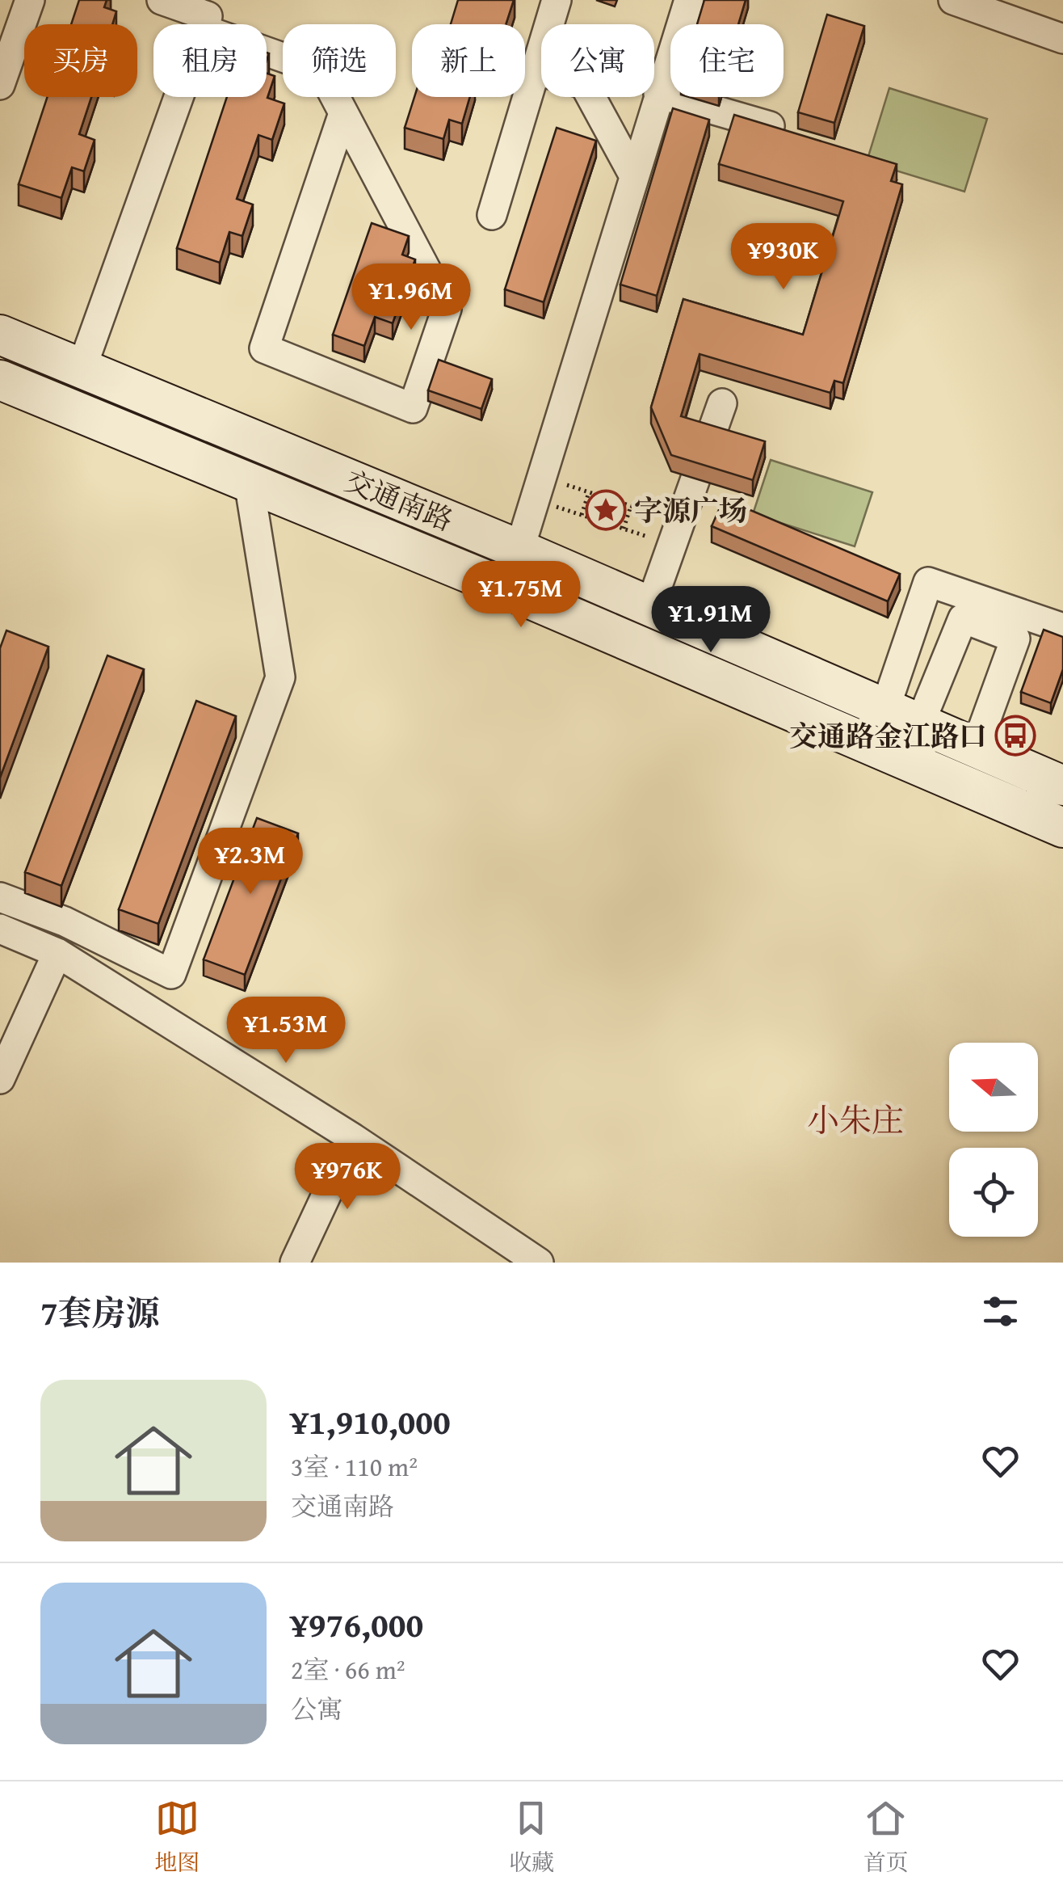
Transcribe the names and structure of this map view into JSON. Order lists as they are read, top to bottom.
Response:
{
  "streets": {
    "main road": ["交通南路"]
  },
  "districts": ["小朱庄"],
  "places": {
    "place": ["字源广场"],
    "bus stop": ["交通路金江路口"]
  },
  "north": "left",
  "page": {
    "chip": [
      "买房",
      "租房",
      "筛选",
      "新上",
      "公寓",
      "住宅"
    ],
    "price": [
      "¥930K",
      "¥1.96M",
      "¥1.75M",
      "¥1.91M",
      "¥2.3M",
      "¥1.53M",
      "¥976K"
    ],
    "heading": "7套房源",
    "list": [
      {
        "name": "¥1,910,000",
        "note": "3室 · 110 m² · 交通南路"
      },
      {
        "name": "¥976,000",
        "note": "2室 · 66 m² · 公寓"
      }
    ],
    "tabs": ["地图", "收藏", "首页"]
  }
}
